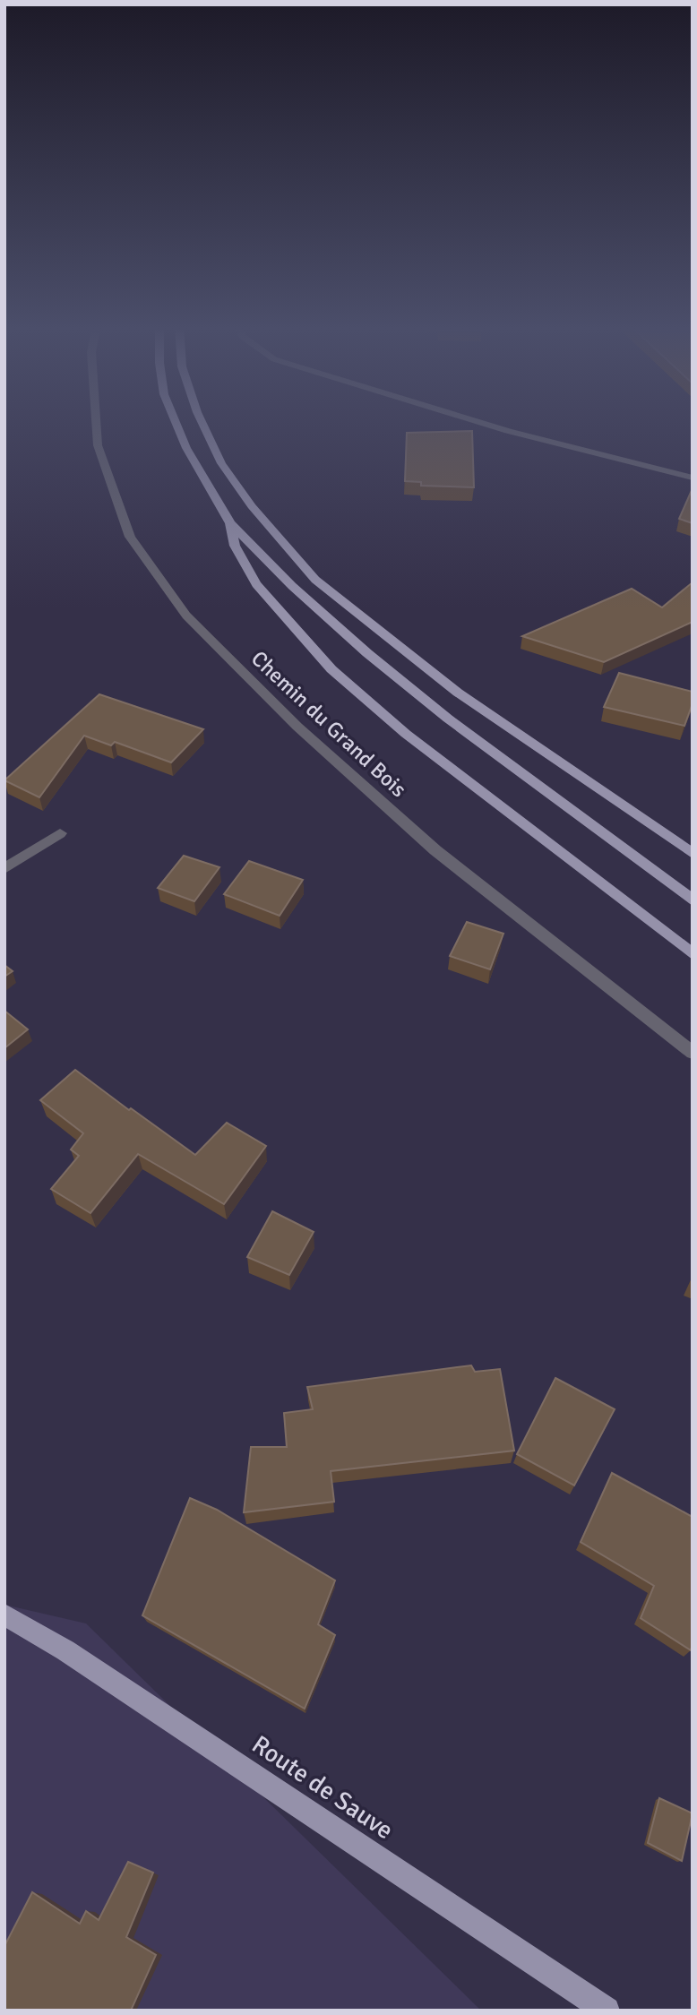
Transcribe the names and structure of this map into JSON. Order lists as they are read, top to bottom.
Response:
{
  "streets": {
    "main road": ["Route de Sauve"],
    "street": ["Chemin du Grand Bois"]
  }
}
